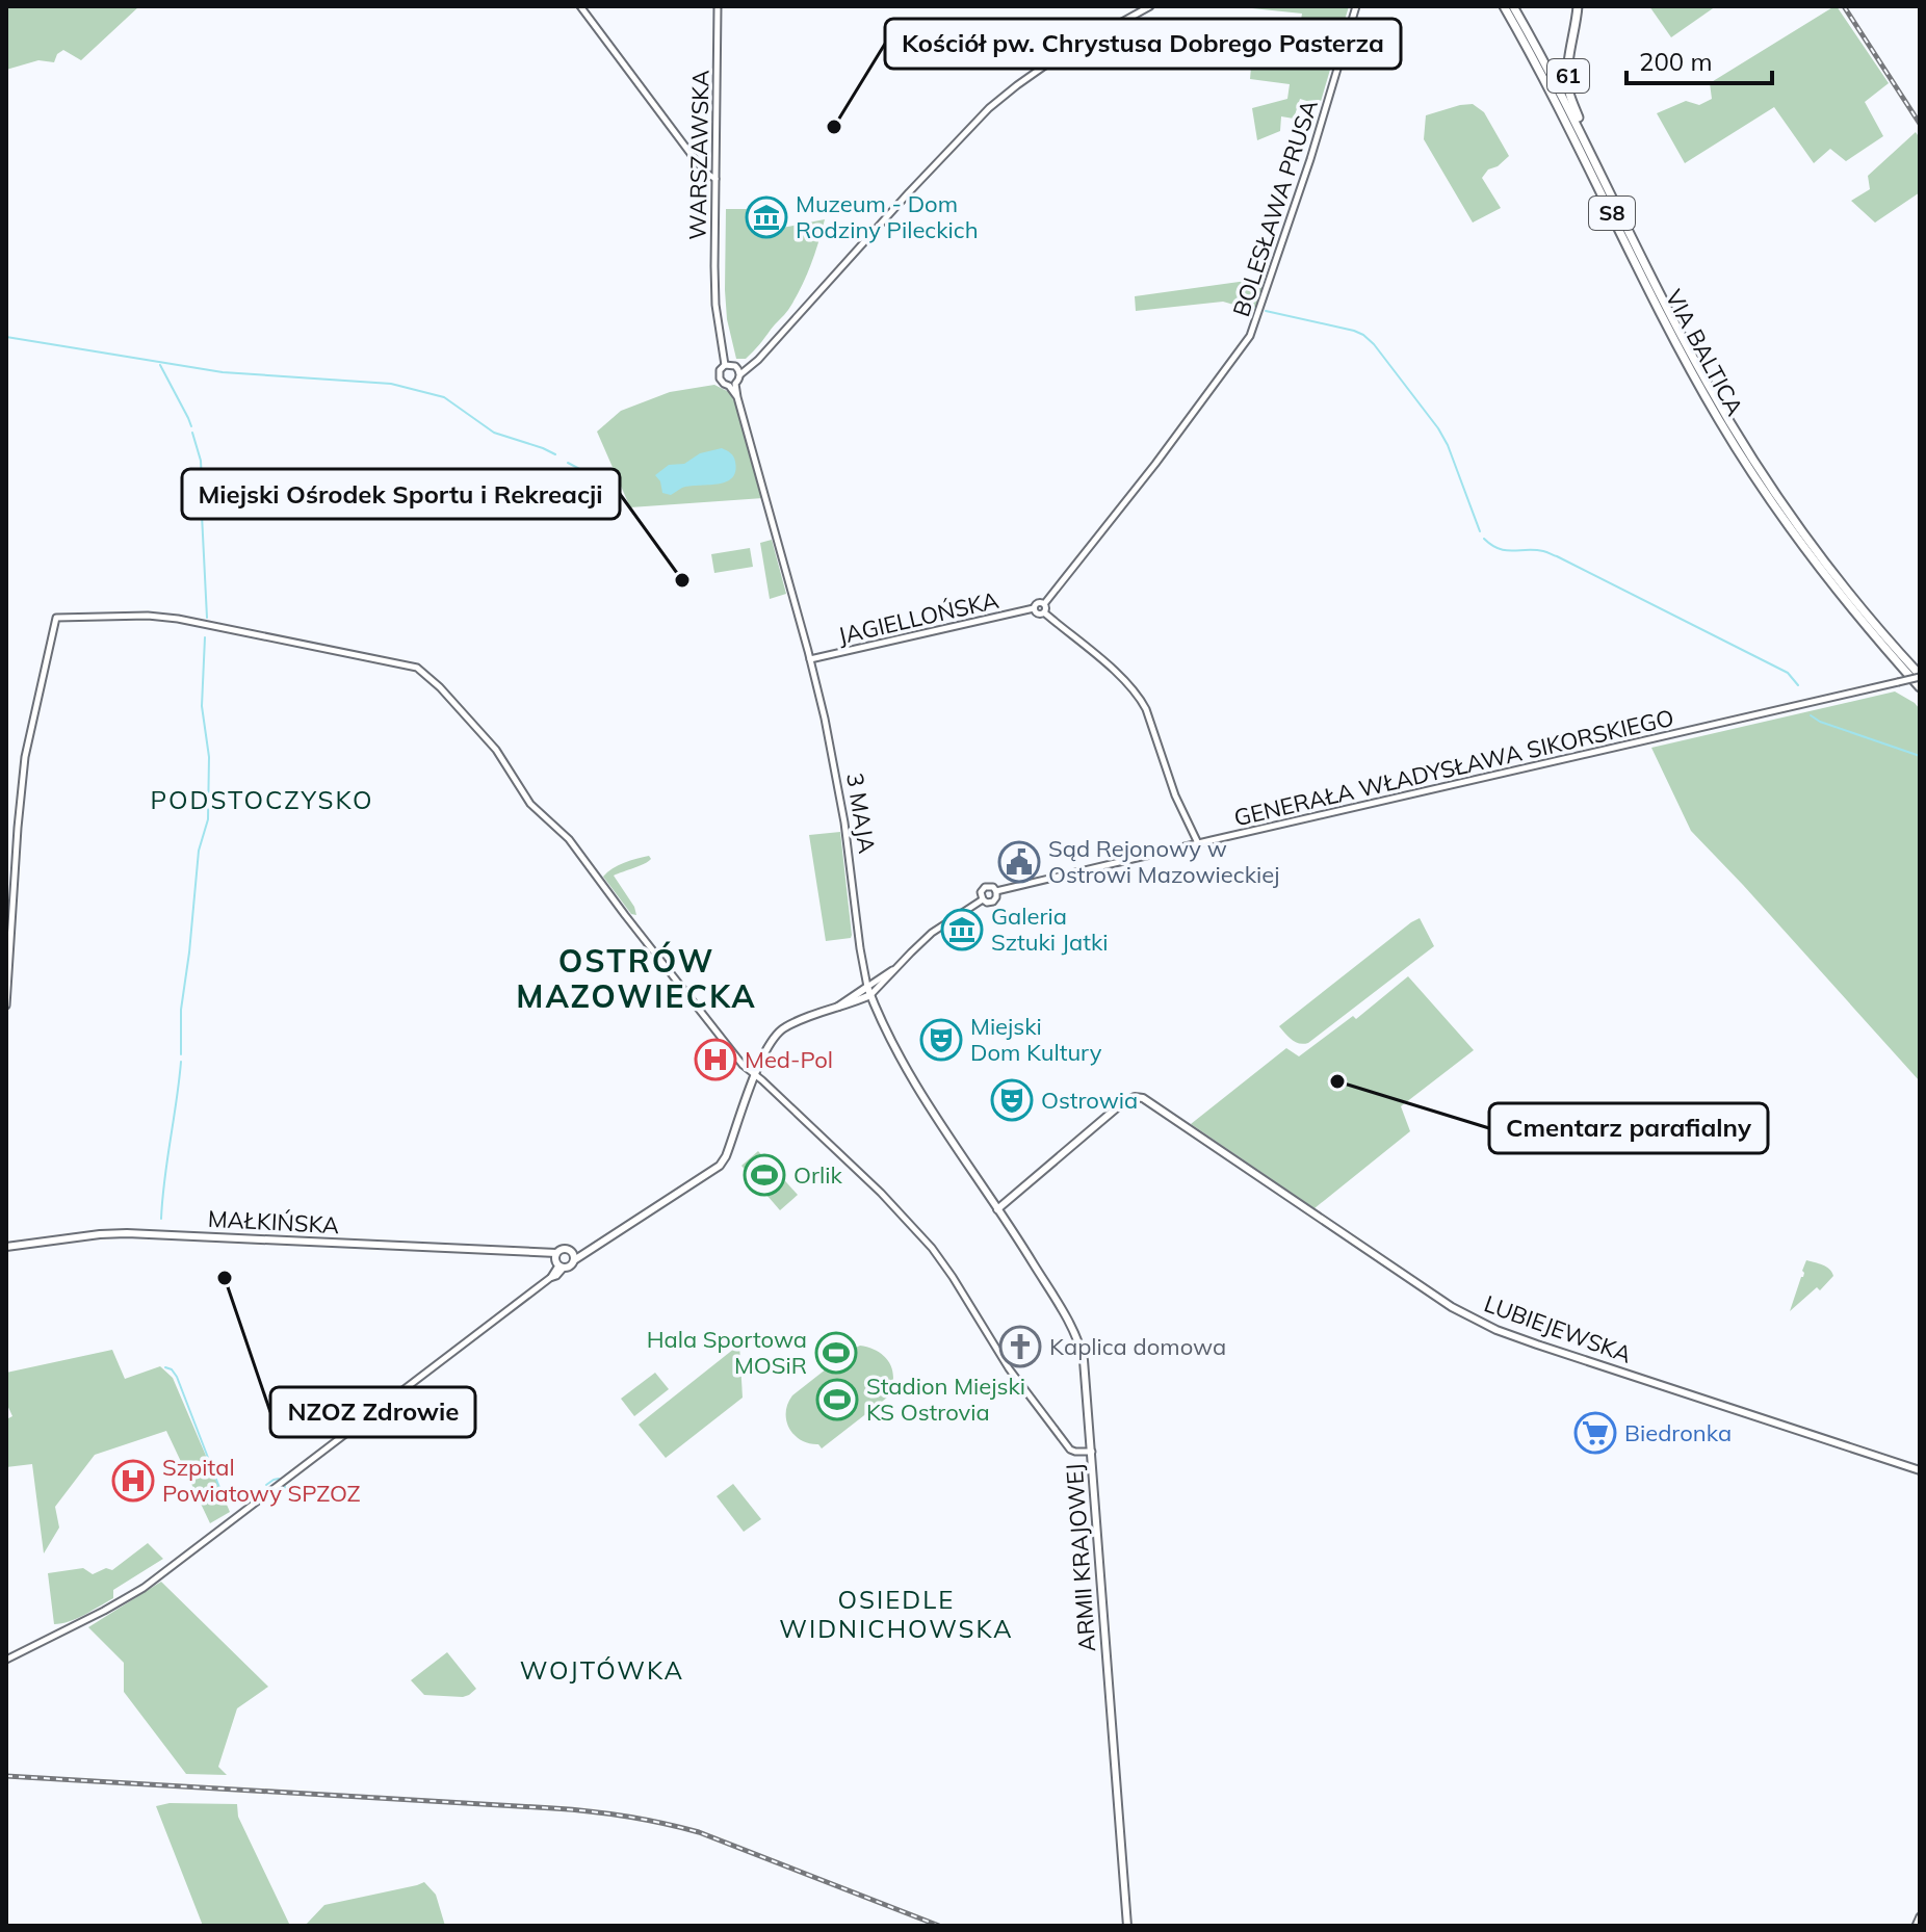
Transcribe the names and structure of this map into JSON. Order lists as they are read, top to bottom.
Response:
{
  "streets": {
    "highway": ["61", "S8", "VIA BALTICA"],
    "main road": [
      "3 MAJA",
      "MAŁKIŃSKA",
      "LUBIEJEWSKA",
      "ARMII KRAJOWEJ"
    ],
    "street": [
      "WARSZAWSKA",
      "BOLESŁAWA PRUSA",
      "JAGIELLOŃSKA",
      "GENERAŁA WŁADYSŁAWA SIKORSKIEGO"
    ]
  },
  "crossings": [
    ["61", "VIA BALTICA"],
    ["WARSZAWSKA", "3 MAJA"],
    ["BOLESŁAWA PRUSA", "JAGIELLOŃSKA"],
    ["VIA BALTICA", "GENERAŁA WŁADYSŁAWA SIKORSKIEGO"],
    ["JAGIELLOŃSKA", "3 MAJA"],
    ["3 MAJA", "LUBIEJEWSKA"],
    ["3 MAJA", "ARMII KRAJOWEJ"],
    ["LUBIEJEWSKA", "ARMII KRAJOWEJ"]
  ],
  "districts": [
    "PODSTOCZYSKO",
    "OSTRÓW MAZOWIECKA",
    "OSIEDLE WIDNICHOWSKA",
    "WOJTÓWKA"
  ],
  "places": {
    "other": [
      "Kościół pw. Chrystusa Dobrego Pasterza",
      "Miejski Ośrodek Sportu i Rekreacji",
      "Cmentarz parafialny",
      "NZOZ Zdrowie"
    ],
    "museum": ["Muzeum - Dom Rodziny Pileckich", "Galeria Sztuki Jatki"],
    "public building": ["Sąd Rejonowy w Ostrowi Mazowieckiej"],
    "theatre": ["Miejski Dom Kultury", "Ostrowia"],
    "hospital": ["Med-Pol", "Szpital Powiatowy SPZOZ"],
    "sports": ["Orlik", "Hala Sportowa MOSiR", "Stadion Miejski KS Ostrovia"],
    "church": ["Kaplica domowa"],
    "supermarket": ["Biedronka"]
  },
  "scale_bar": "200 m"
}
